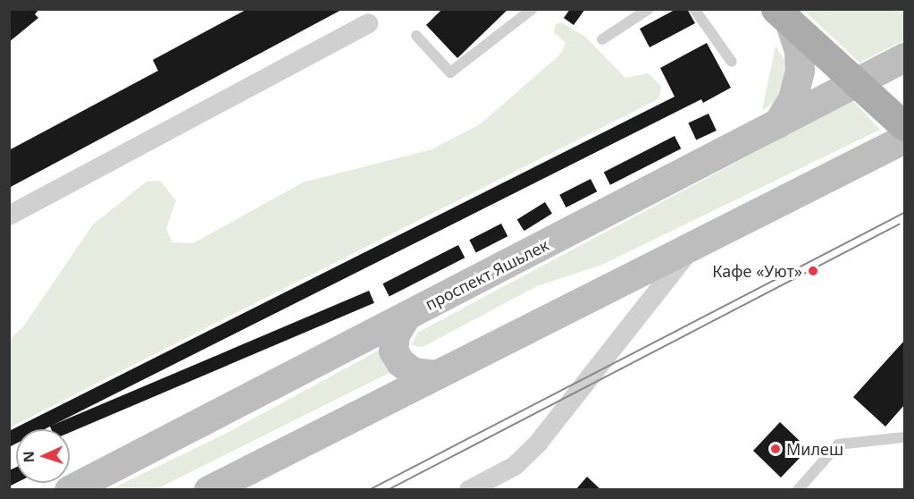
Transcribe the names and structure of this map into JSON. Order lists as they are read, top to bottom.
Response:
{
  "streets": {
    "main road": ["проспект Яшьлек"]
  },
  "places": ["Кафе «Уют»", "Милеш"],
  "north": "left"
}
